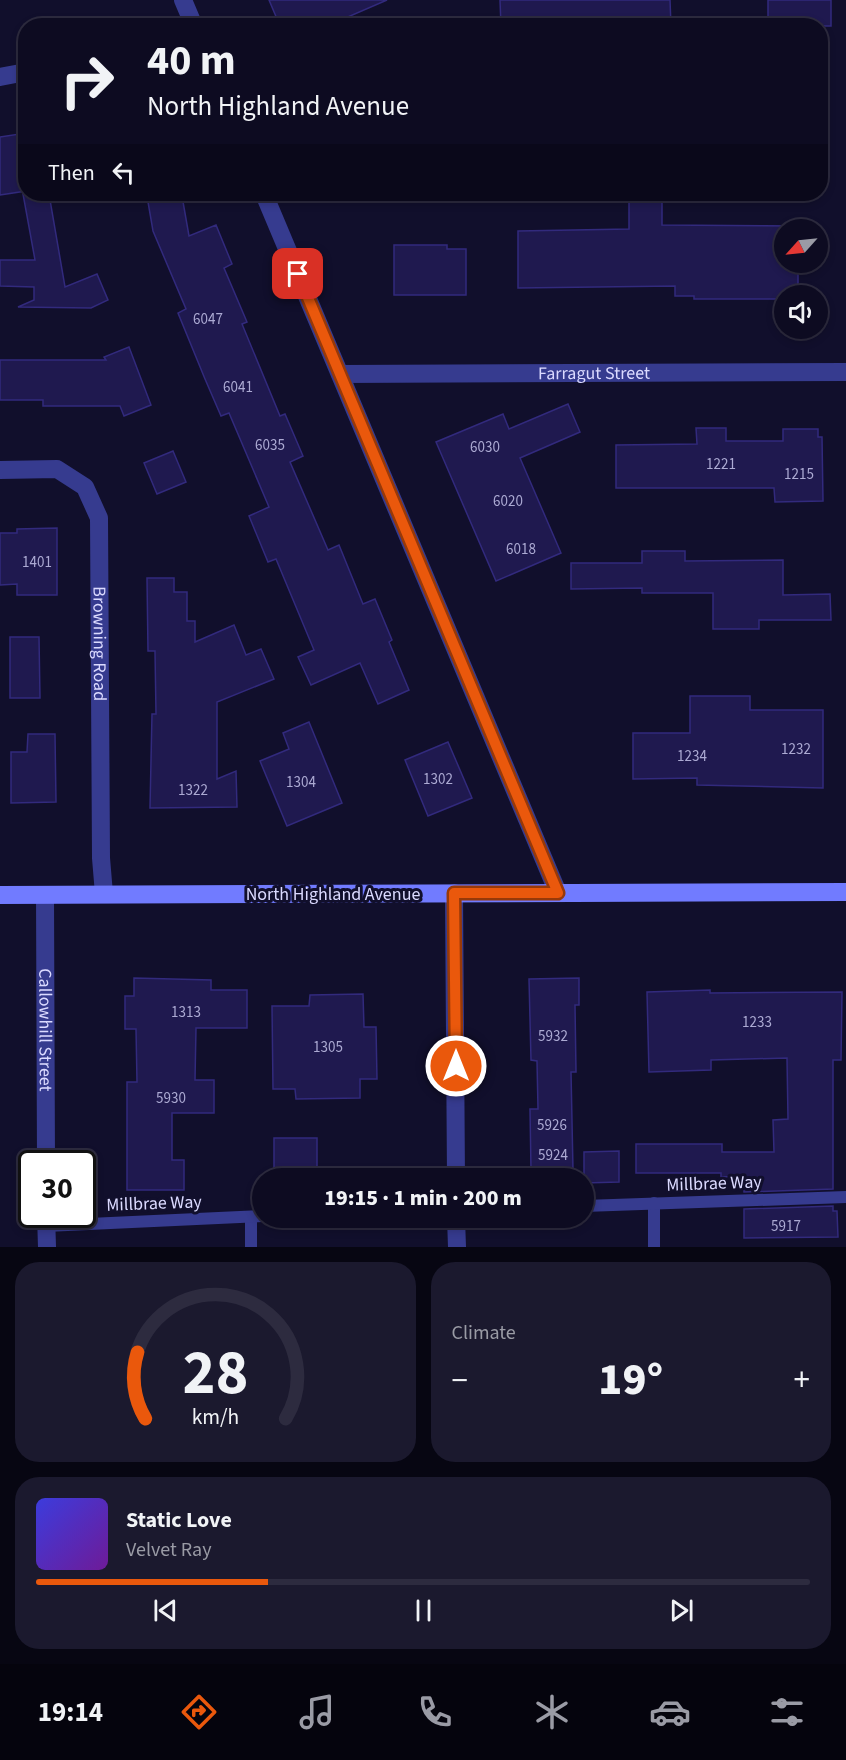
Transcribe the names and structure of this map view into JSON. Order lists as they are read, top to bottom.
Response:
{
  "streets": {
    "main road": ["North Highland Avenue"],
    "street": ["Farragut Street", "Browning Road", "Callowhill Street"],
    "lane": ["Millbrae Way"]
  },
  "crossings": [
    ["Browning Road", "North Highland Avenue"],
    ["North Highland Avenue", "Callowhill Street"]
  ],
  "house_numbers": [
    "6047",
    "6041",
    "6035",
    "6030",
    "1221",
    "1215",
    "6020",
    "6018",
    "1401",
    "1232",
    "1234",
    "1302",
    "1304",
    "1322",
    "1313",
    "1233",
    "5932",
    "1305",
    "5930",
    "5926",
    "5924",
    "5917"
  ],
  "north": "bottom left",
  "page": {
    "turn": ["40 m", "North Highland Avenue"],
    "then": "Then",
    "limit": "30",
    "trip": "19:15 · 1 min · 200 m",
    "tile": "Climate",
    "heat": ["−", "19°", "+"],
    "song": ["Static Love", "Velvet Ray"],
    "tabs": "19:14",
    "gauge": ["28", "km/h"]
  }
}
